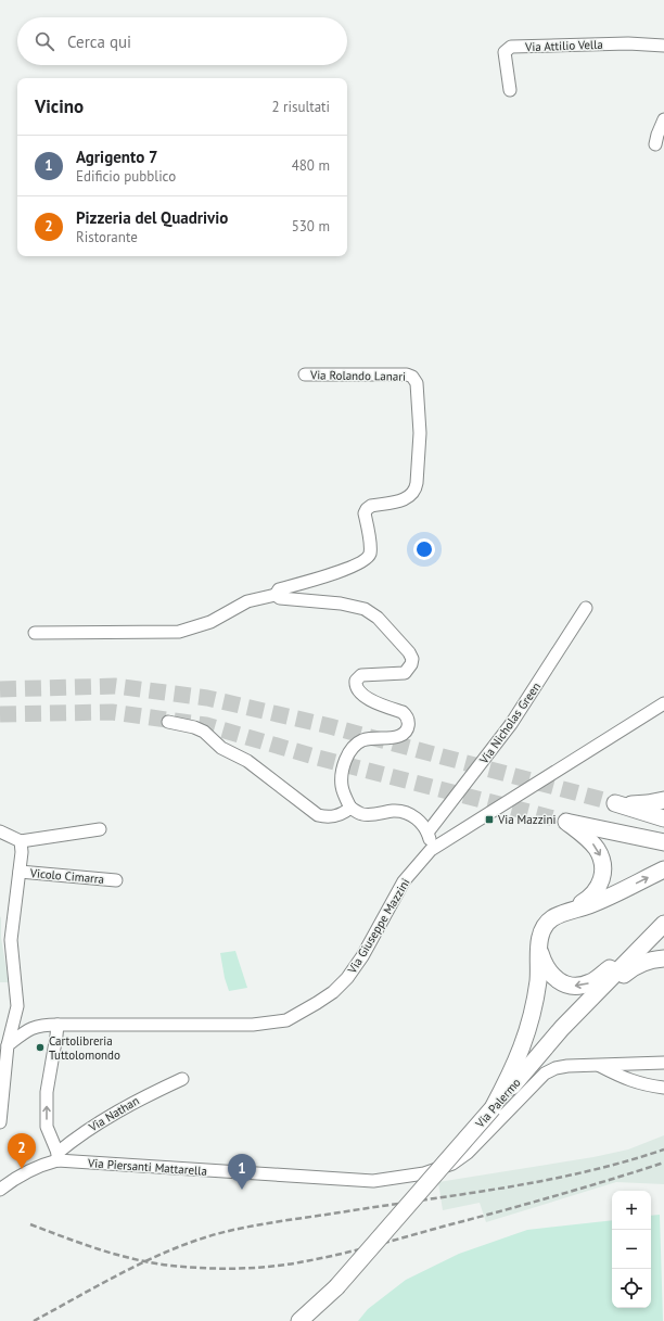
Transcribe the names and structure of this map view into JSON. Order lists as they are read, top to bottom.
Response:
{
  "streets": {
    "main road": ["Via Palermo"],
    "street": [
      "Via Attilio Vella",
      "Via Rolando Lanari",
      "Via Nicholas Green",
      "Vicolo Cimarra",
      "Via Giuseppe Mazzini",
      "Via Nathan",
      "Via Piersanti Mattarella"
    ]
  },
  "crossings": [
    ["Via Nathan", "Via Piersanti Mattarella"]
  ],
  "places": {
    "transit": ["Via Mazzini"],
    "other": ["Cartolibreria Tuttolomondo"]
  },
  "page": {
    "search": "Cerca qui",
    "heading": ["Vicino", "2 risultati"],
    "list": [
      {
        "mark": "1",
        "name": "Agrigento 7",
        "note": "Edificio pubblico",
        "value": "480 m"
      },
      {
        "mark": "2",
        "name": "Pizzeria del Quadrivio",
        "note": "Ristorante",
        "value": "530 m"
      }
    ],
    "pins": ["2", "1"],
    "map_buttons": ["+", "−"]
  }
}
